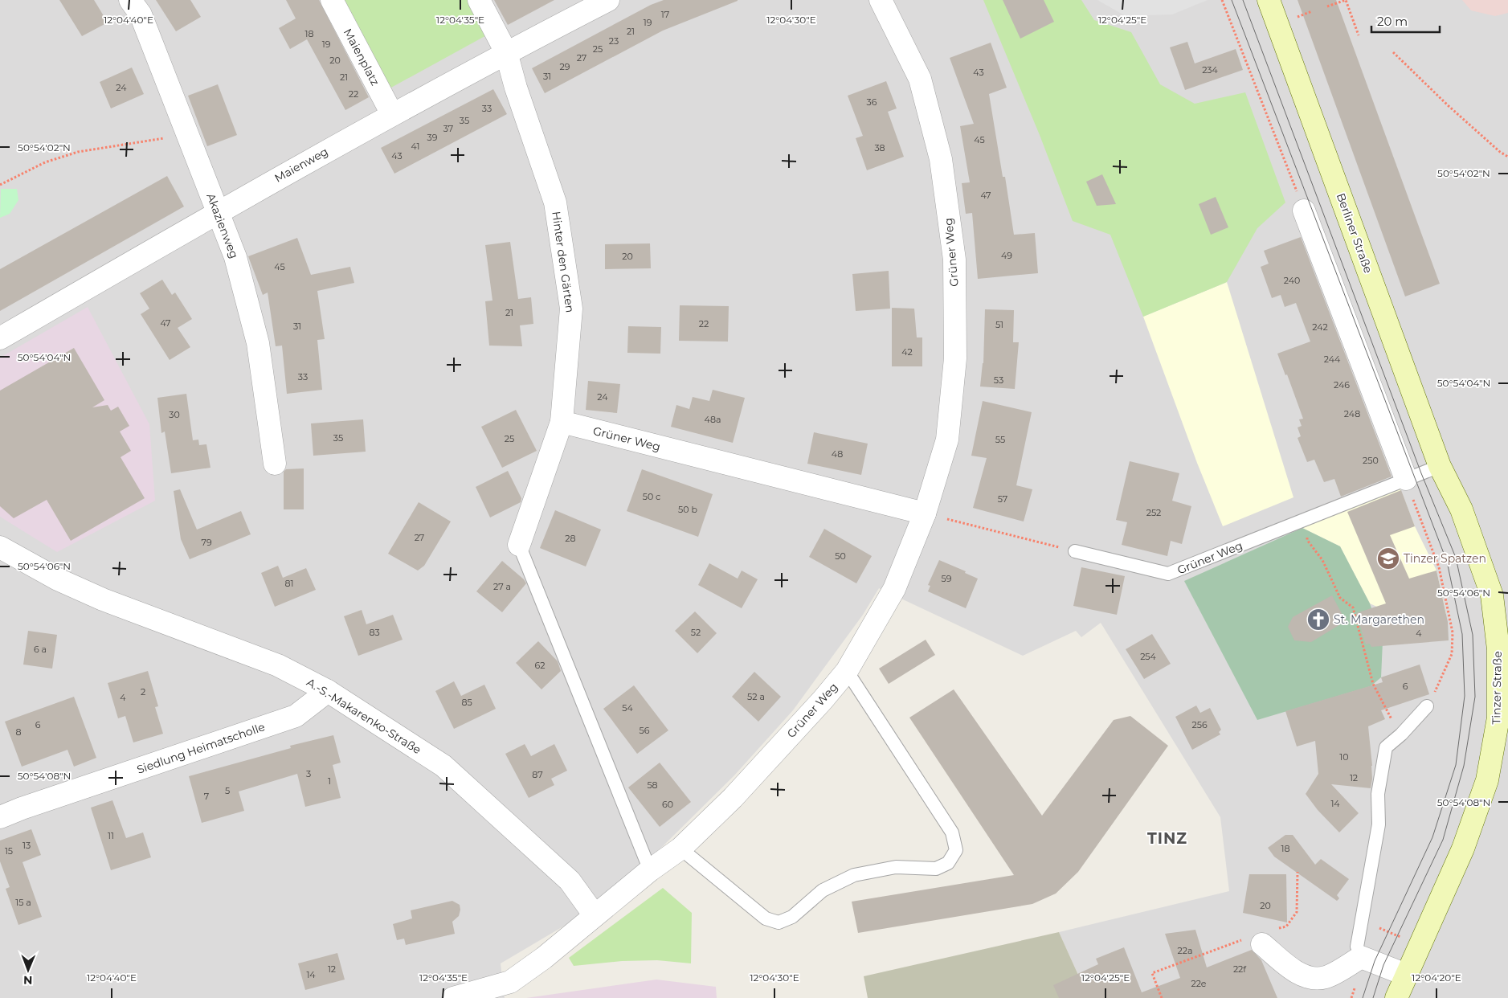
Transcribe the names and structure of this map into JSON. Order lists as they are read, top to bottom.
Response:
{
  "streets": {
    "street": [
      "Maienplatz",
      "Maienweg",
      "Akazienweg",
      "Berliner Straße",
      "Grüner Weg",
      "Hinter den Gärten",
      "Tinzer Straße",
      "A.-S.-Makarenko-Straße",
      "Siedlung Heimatscholle"
    ]
  },
  "crossings": [
    ["Maienplatz", "Maienweg"],
    ["Maienweg", "Akazienweg"],
    ["Maienweg", "Hinter den Gärten"],
    ["Berliner Straße", "Grüner Weg"],
    ["Berliner Straße", "Tinzer Straße"],
    ["Grüner Weg", "Hinter den Gärten"],
    ["Grüner Weg", "Tinzer Straße"],
    ["Grüner Weg", "A.-S.-Makarenko-Straße"],
    ["A.-S.-Makarenko-Straße", "Siedlung Heimatscholle"]
  ],
  "districts": ["TINZ"],
  "places": {
    "school or university": ["Tinzer Spatzen"],
    "church": ["St. Margarethen"]
  },
  "house_numbers": [
    "17",
    "19",
    "21",
    "18",
    "23",
    "19",
    "25",
    "27",
    "20",
    "29",
    "234",
    "43",
    "31",
    "21",
    "24",
    "22",
    "36",
    "33",
    "35",
    "37",
    "39",
    "45",
    "41",
    "38",
    "43",
    "47",
    "49",
    "20",
    "45",
    "240",
    "21",
    "47",
    "22",
    "51",
    "31",
    "242",
    "42",
    "244",
    "33",
    "53",
    "246",
    "24",
    "248",
    "30",
    "48a",
    "35",
    "25",
    "55",
    "48",
    "250",
    "50 c",
    "57",
    "50 b",
    "252",
    "27",
    "28",
    "79",
    "50",
    "59",
    "81",
    "27 a",
    "83",
    "52",
    "4",
    "6 a",
    "254",
    "62",
    "6",
    "2",
    "52 a",
    "4",
    "85",
    "54",
    "6",
    "256",
    "56",
    "8",
    "10",
    "3",
    "87",
    "12",
    "1",
    "58",
    "5",
    "7",
    "14",
    "60",
    "11",
    "13",
    "18",
    "15",
    "15 a",
    "20",
    "22a",
    "12",
    "22f",
    "14",
    "22e"
  ],
  "scale_bar": "20 m",
  "north": "bottom",
  "coordinates": [
    "12°04'40\"E",
    "12°04'35\"E",
    "12°04'30\"E",
    "12°04'25\"E",
    "50°54'02\"N",
    "50°54'04\"N",
    "50°54'06\"N",
    "50°54'08\"N",
    "12°04'20\"E"
  ]
}
